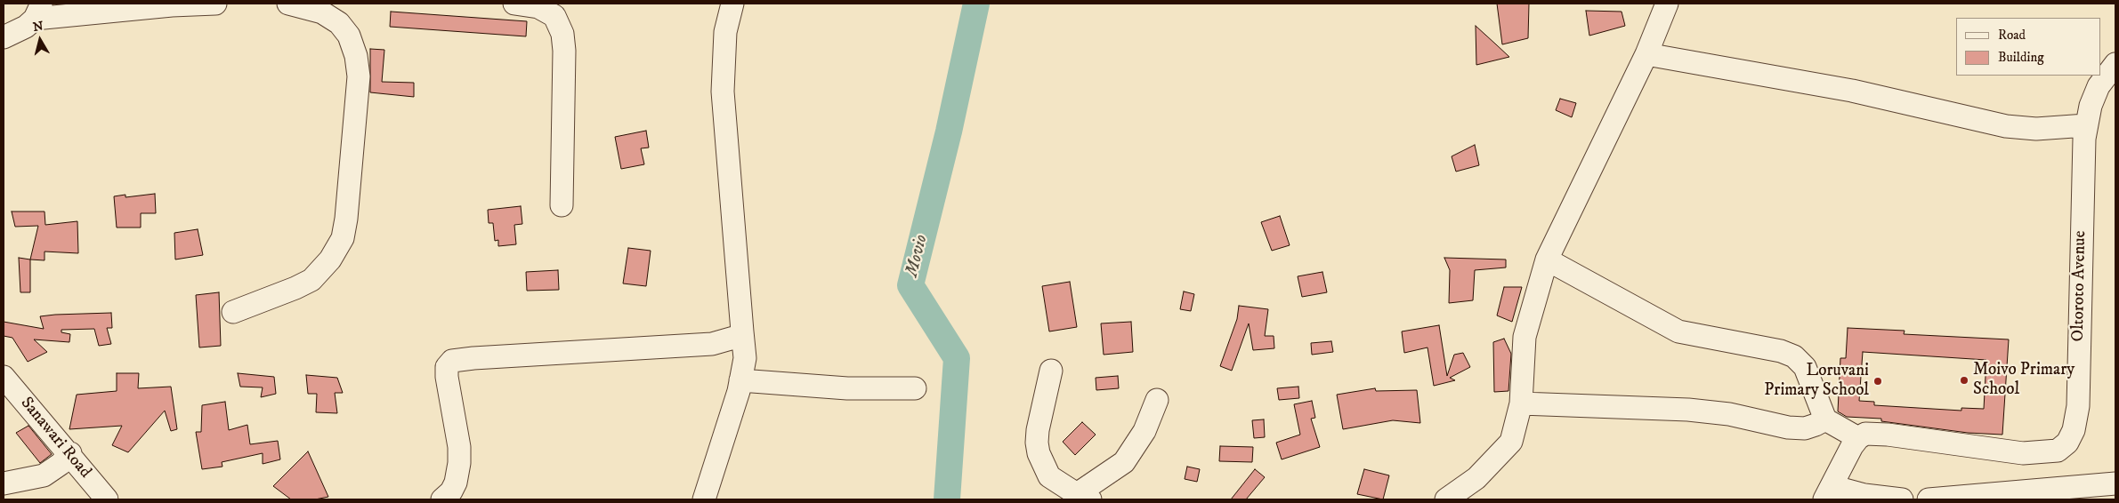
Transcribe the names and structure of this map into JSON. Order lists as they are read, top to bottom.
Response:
{
  "streets": {
    "street": ["Oltoroto Avenue", "Sanawari Road"]
  },
  "water": ["Movio"],
  "places": ["Moivo Primary School", "Loruvani Primary School"],
  "legend": ["Road", "Building"],
  "north": "top"
}
